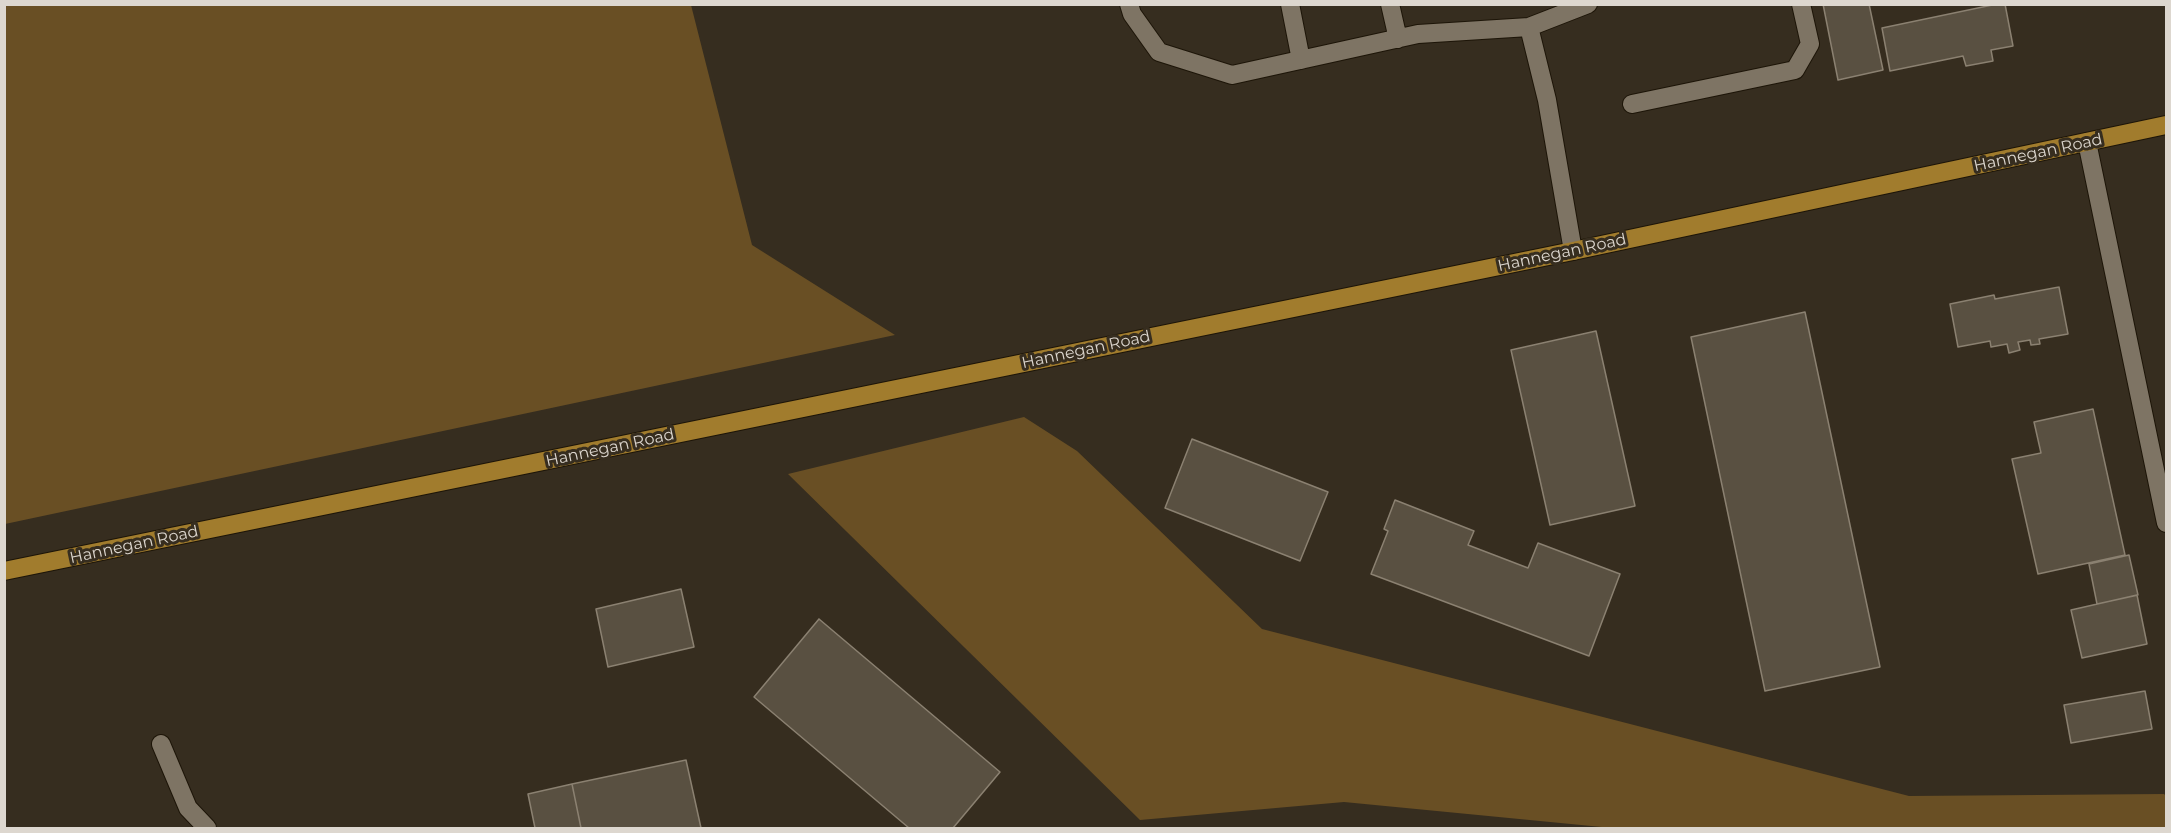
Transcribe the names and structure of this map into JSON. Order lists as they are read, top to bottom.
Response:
{
  "streets": {
    "main road": ["Hannegan Road"]
  }
}
